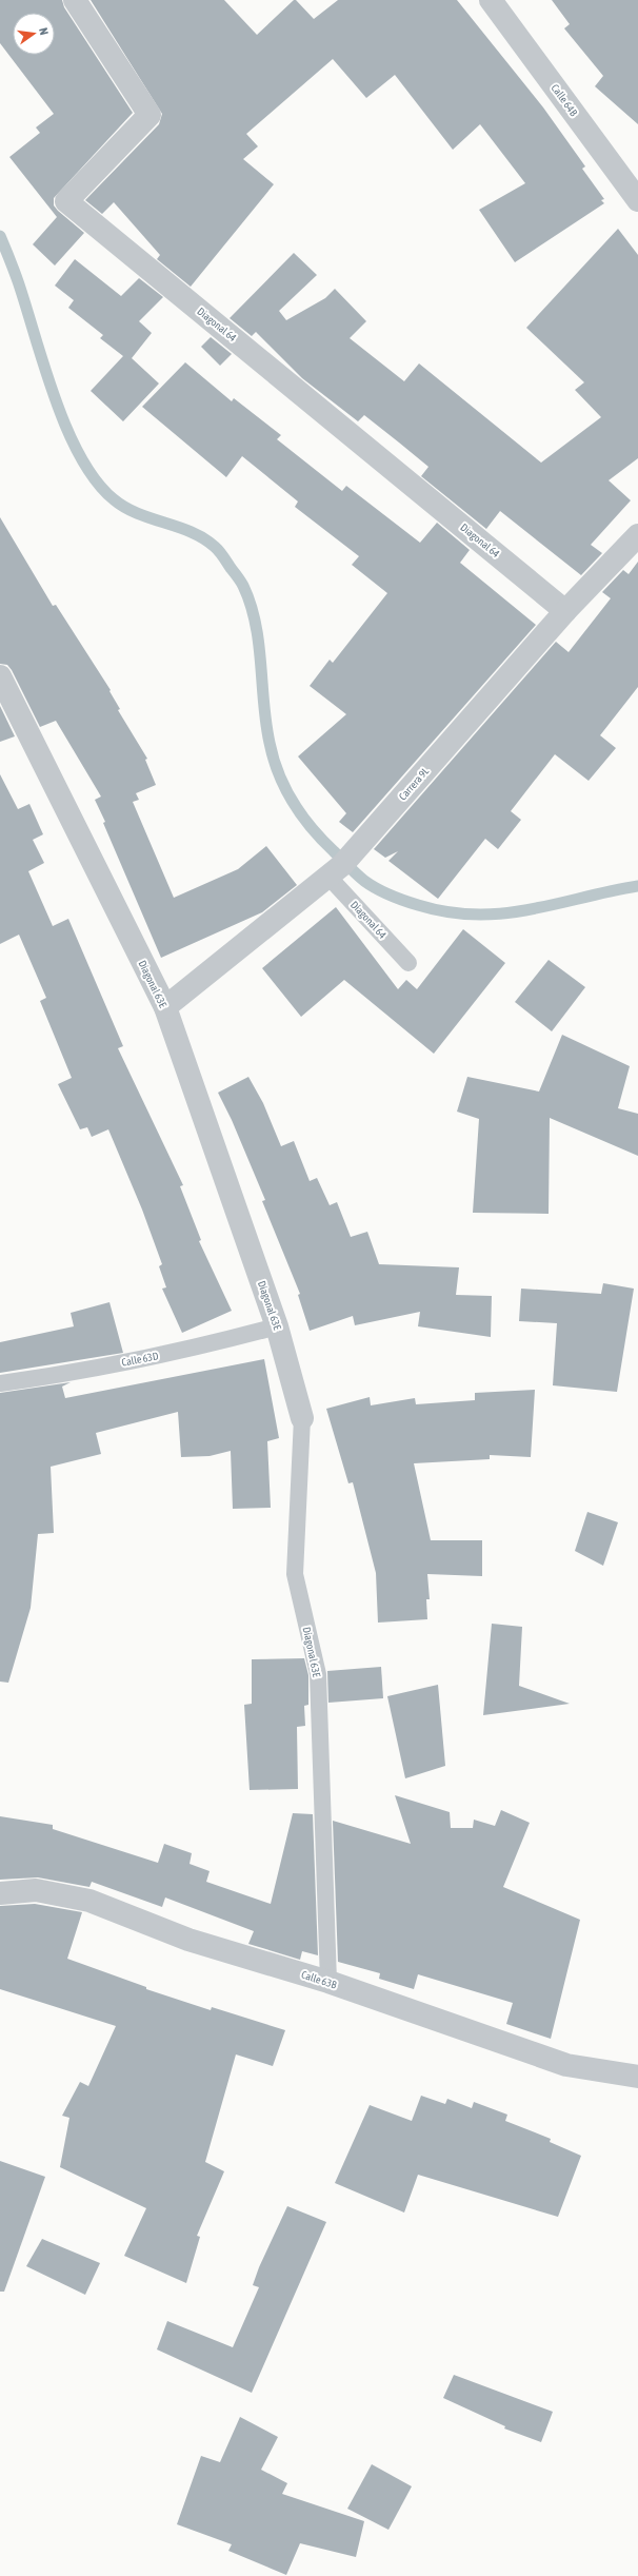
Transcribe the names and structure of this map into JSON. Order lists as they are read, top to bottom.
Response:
{
  "streets": {
    "street": [
      "Calle 64B",
      "Diagonal 64",
      "Carrera 9L",
      "Diagonal 63E",
      "Calle 63B"
    ],
    "lane": ["Calle 63D"]
  },
  "crossings": [
    ["Diagonal 64", "Carrera 9L"],
    ["Carrera 9L", "Diagonal 63E"],
    ["Diagonal 63E", "Calle 63D"],
    ["Diagonal 63E", "Calle 63B"]
  ],
  "north": "right"
}
